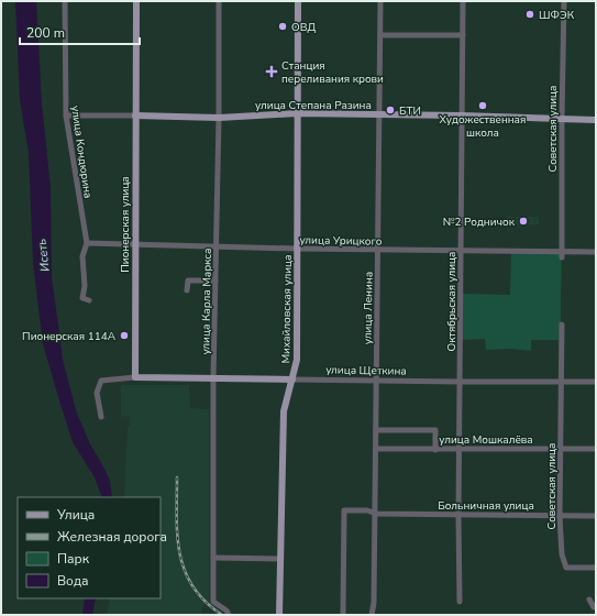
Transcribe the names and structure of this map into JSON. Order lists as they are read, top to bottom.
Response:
{
  "streets": {
    "main road": [
      "улица Степана Разина",
      "Пионерская улица",
      "Михайловская улица",
      "улица Щеткина"
    ],
    "street": [
      "Советская улица",
      "улица Кондюрина",
      "улица Урицкого",
      "улица Карла Маркса",
      "Октябрьская улица",
      "улица Ленина",
      "улица Мошкалёва",
      "Больничная улица"
    ]
  },
  "crossings": [
    ["улица Степана Разина", "Советская улица"],
    ["улица Степана Разина", "Пионерская улица"],
    ["улица Степана Разина", "улица Карла Маркса"],
    ["улица Степана Разина", "Октябрьская улица"],
    ["улица Степана Разина", "улица Ленина"],
    ["улица Степана Разина", "Михайловская улица"],
    ["Советская улица", "улица Урицкого"],
    ["Советская улица", "улица Щеткина"],
    ["Советская улица", "улица Мошкалёва"],
    ["Советская улица", "Больничная улица"],
    ["улица Кондюрина", "улица Урицкого"],
    ["Пионерская улица", "улица Урицкого"],
    ["Пионерская улица", "улица Щеткина"],
    ["улица Урицкого", "улица Карла Маркса"],
    ["улица Урицкого", "Октябрьская улица"],
    ["улица Урицкого", "улица Ленина"],
    ["улица Урицкого", "Михайловская улица"],
    ["улица Карла Маркса", "улица Щеткина"],
    ["Октябрьская улица", "улица Щеткина"],
    ["Октябрьская улица", "улица Мошкалёва"],
    ["Октябрьская улица", "Больничная улица"],
    ["улица Ленина", "улица Щеткина"],
    ["улица Ленина", "улица Мошкалёва"],
    ["улица Ленина", "Больничная улица"],
    ["Михайловская улица", "улица Щеткина"]
  ],
  "water": ["Исеть"],
  "places": {
    "other": [
      "ШФЭК",
      "ОВД",
      "Художественная школа",
      "БТИ",
      "№2 Родничок",
      "Пионерская 114А"
    ],
    "health": ["Станция переливания крови"]
  },
  "legend": [
    "Улица",
    "Железная дорога",
    "Парк",
    "Вода"
  ],
  "scale_bar": "200 m"
}
